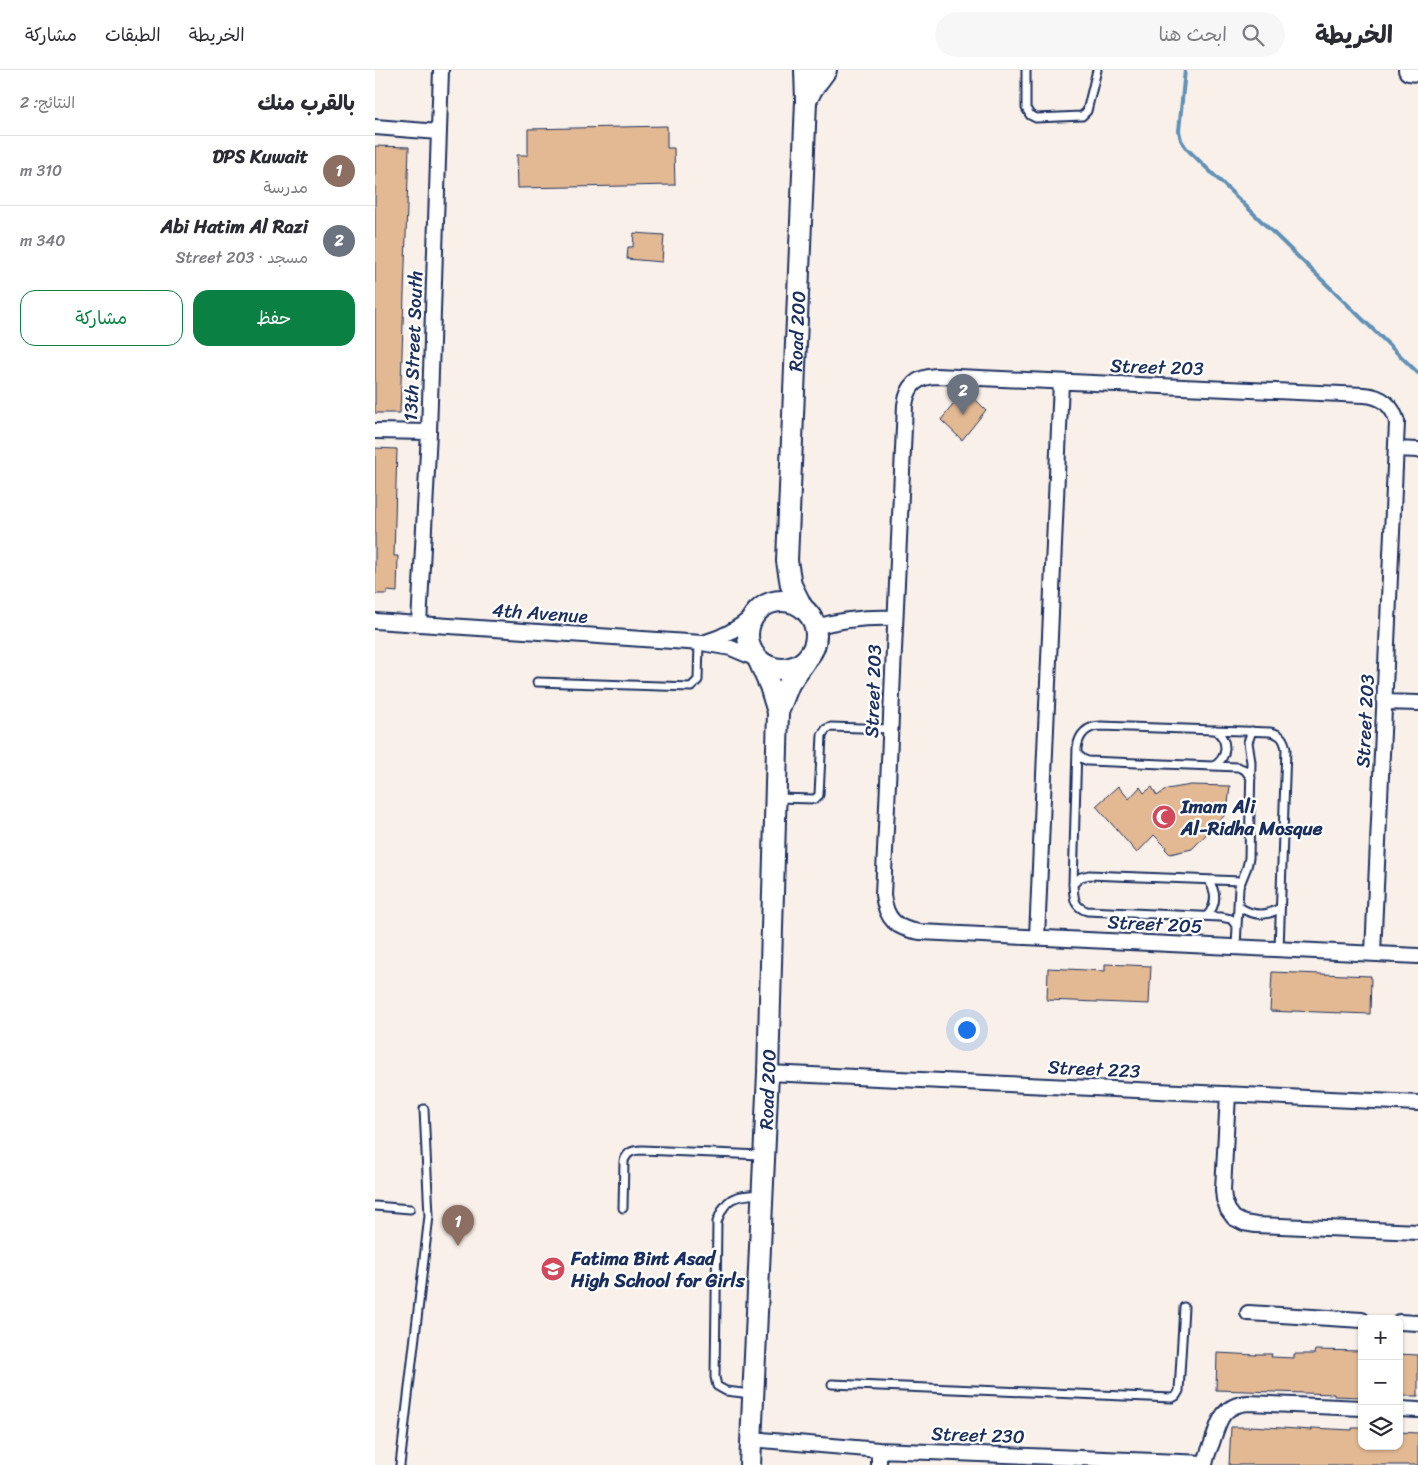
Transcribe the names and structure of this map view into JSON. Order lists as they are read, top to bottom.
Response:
{
  "streets": {
    "main road": ["Road 200"],
    "street": [
      "13th Street South",
      "Street 203",
      "4th Avenue",
      "Street 205",
      "Street 223",
      "Street 230"
    ]
  },
  "crossings": [
    ["Road 200", "4th Avenue"],
    ["Road 200", "Street 223"],
    ["Road 200", "Street 230"],
    ["13th Street South", "4th Avenue"],
    ["Street 203", "Street 205"]
  ],
  "places": {
    "mosque": ["Imam Ali Al-Ridha Mosque"],
    "school or university": ["Fatima Bint Asad High School for Girls"]
  },
  "page": {
    "header": "الخريطة",
    "search": "ابحث هنا",
    "nav": ["الخريطة", "الطبقات", "مشاركة"],
    "heading": ["بالقرب منك", "النتائج: 2"],
    "list": [
      {
        "mark": "1",
        "name": "DPS Kuwait",
        "note": "مدرسة",
        "value": "310 m"
      },
      {
        "mark": "2",
        "name": "Abi Hatim Al Razi",
        "note": "مسجد · Street 203",
        "value": "340 m"
      }
    ],
    "buttons": ["حفظ", "مشاركة"],
    "pins": ["2", "1"],
    "map_buttons": ["+", "−"]
  }
}
